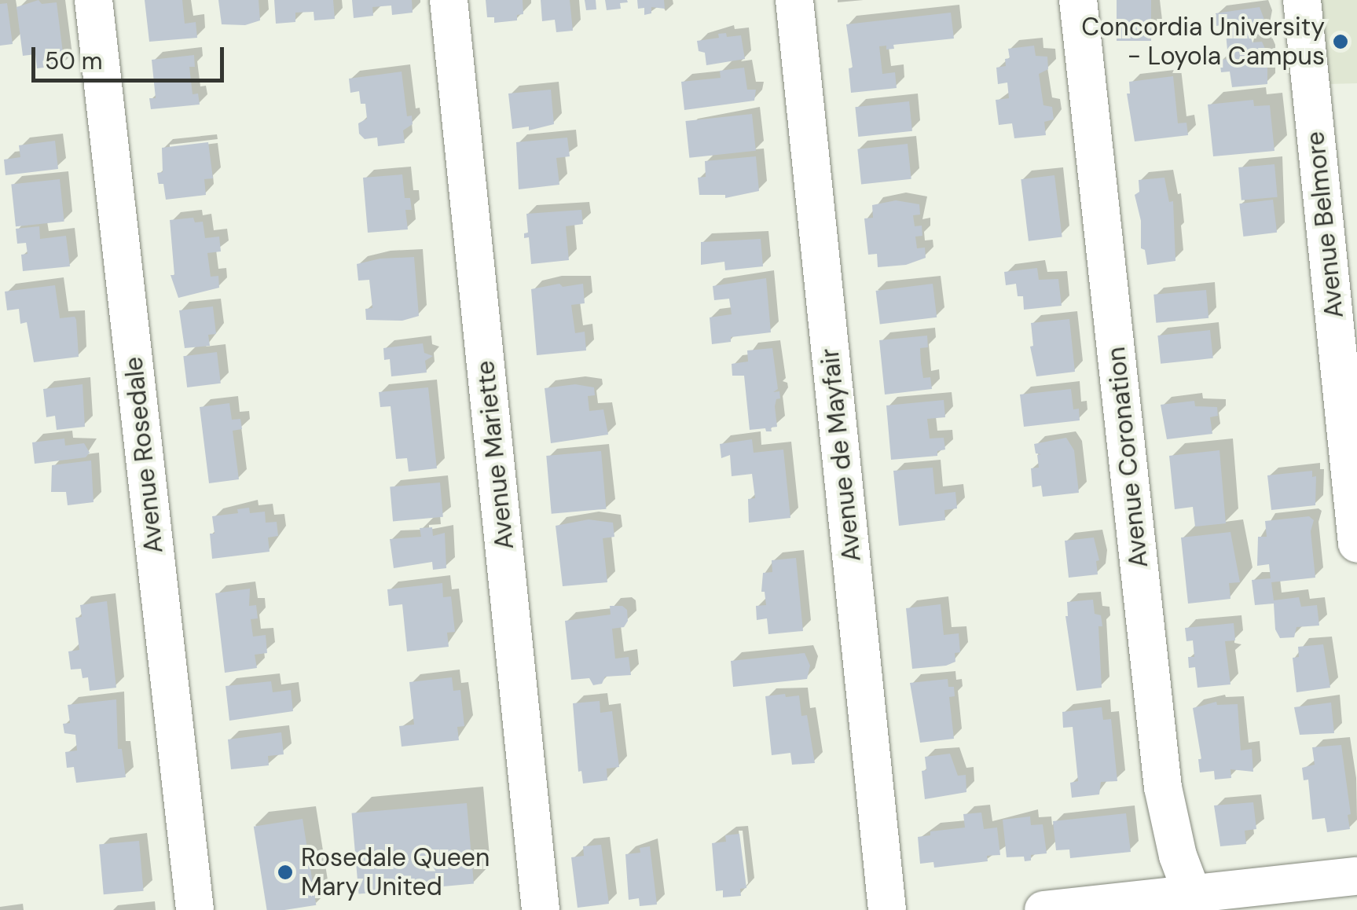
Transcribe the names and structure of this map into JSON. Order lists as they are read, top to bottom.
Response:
{
  "streets": {
    "street": [
      "Avenue Belmore",
      "Avenue Rosedale",
      "Avenue Mariette",
      "Avenue de Mayfair",
      "Avenue Coronation"
    ]
  },
  "places": ["Concordia University - Loyola Campus", "Rosedale Queen Mary United"],
  "scale_bar": "50 m"
}
